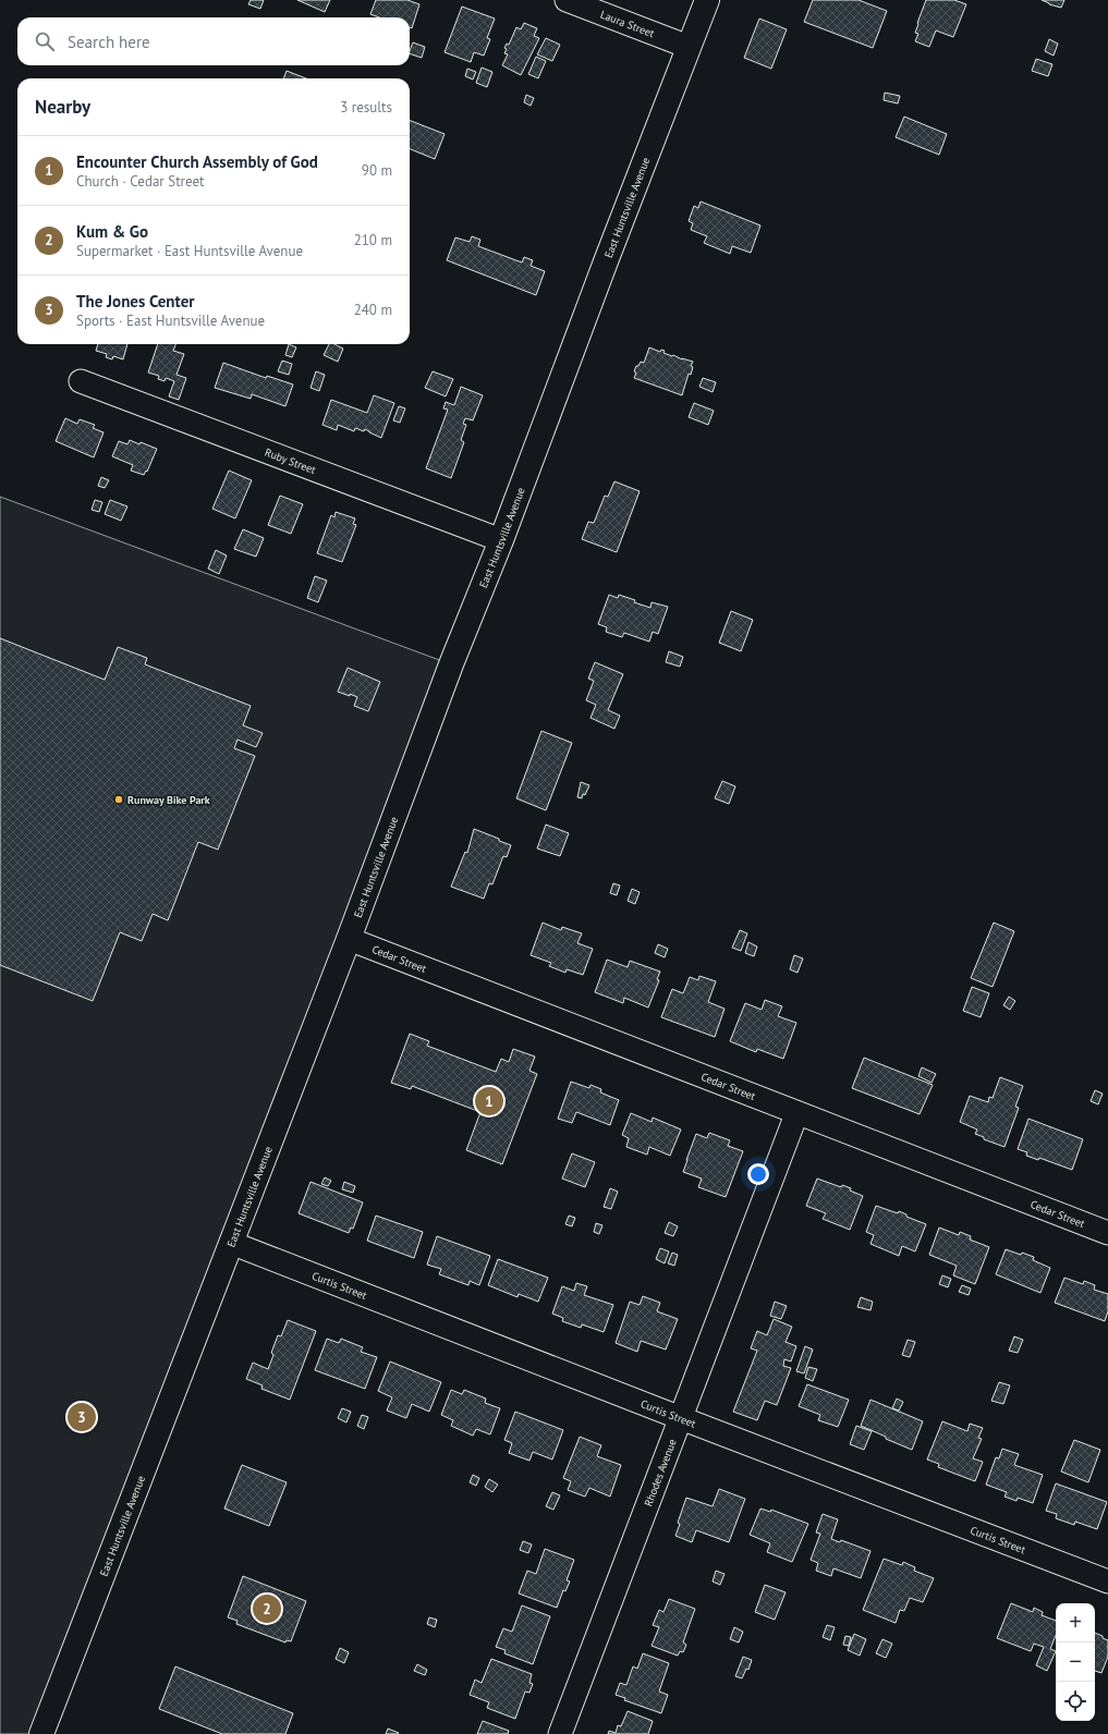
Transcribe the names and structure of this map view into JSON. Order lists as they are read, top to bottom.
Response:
{
  "streets": {
    "main road": ["East Huntsville Avenue"],
    "street": [
      "Laura Street",
      "Ruby Street",
      "Cedar Street",
      "Curtis Street",
      "Rhodes Avenue"
    ]
  },
  "crossings": [
    ["Laura Street", "East Huntsville Avenue"],
    ["East Huntsville Avenue", "Ruby Street"],
    ["East Huntsville Avenue", "Cedar Street"],
    ["East Huntsville Avenue", "Curtis Street"],
    ["Cedar Street", "Rhodes Avenue"],
    ["Curtis Street", "Rhodes Avenue"]
  ],
  "places": ["Runway Bike Park"],
  "page": {
    "search": "Search here",
    "heading": ["Nearby", "3 results"],
    "list": [
      {
        "mark": "1",
        "name": "Encounter Church Assembly of God",
        "note": "Church · Cedar Street",
        "value": "90 m"
      },
      {
        "mark": "2",
        "name": "Kum & Go",
        "note": "Supermarket · East Huntsville Avenue",
        "value": "210 m"
      },
      {
        "mark": "3",
        "name": "The Jones Center",
        "note": "Sports · East Huntsville Avenue",
        "value": "240 m"
      }
    ],
    "pins": ["1", "3", "2"],
    "map_buttons": ["+", "−"]
  }
}
